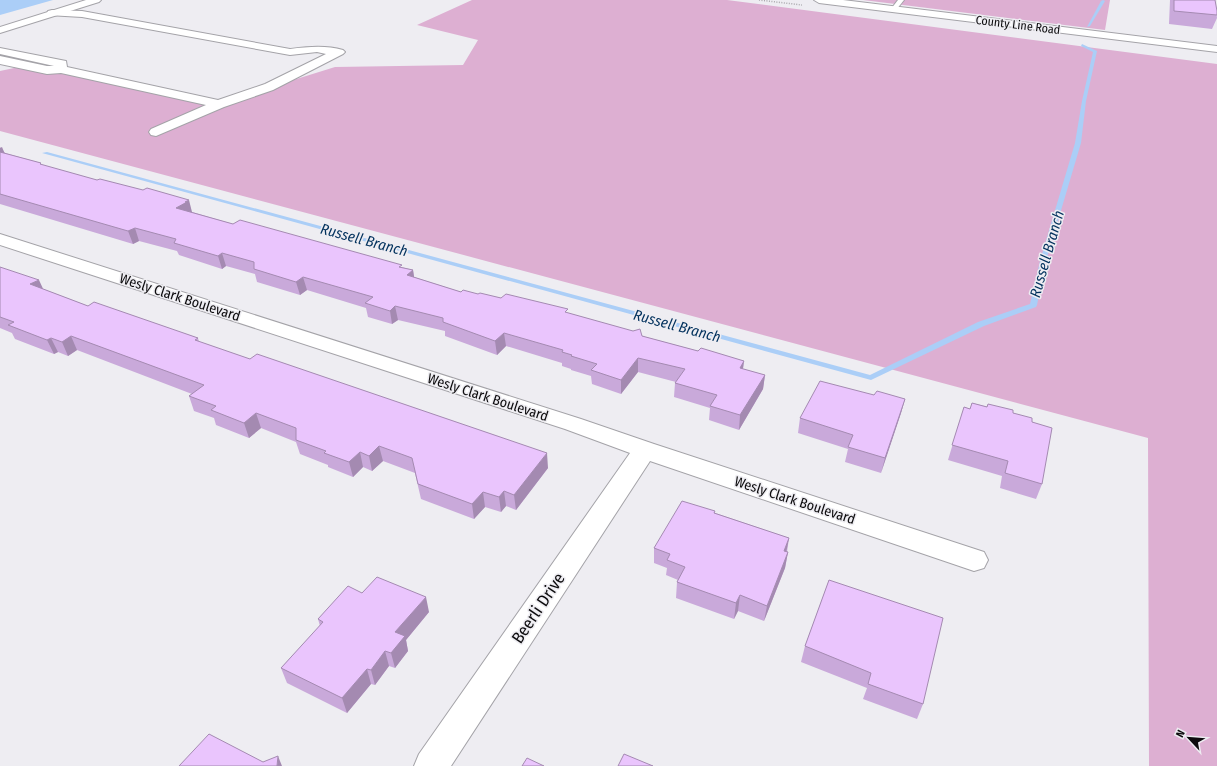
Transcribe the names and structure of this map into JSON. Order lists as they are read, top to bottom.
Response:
{
  "streets": {
    "street": ["County Line Road", "Wesly Clark Boulevard", "Beerli Drive"]
  },
  "crossings": [
    ["Wesly Clark Boulevard", "Beerli Drive"]
  ],
  "water": ["Russell Branch"],
  "north": "top left"
}
